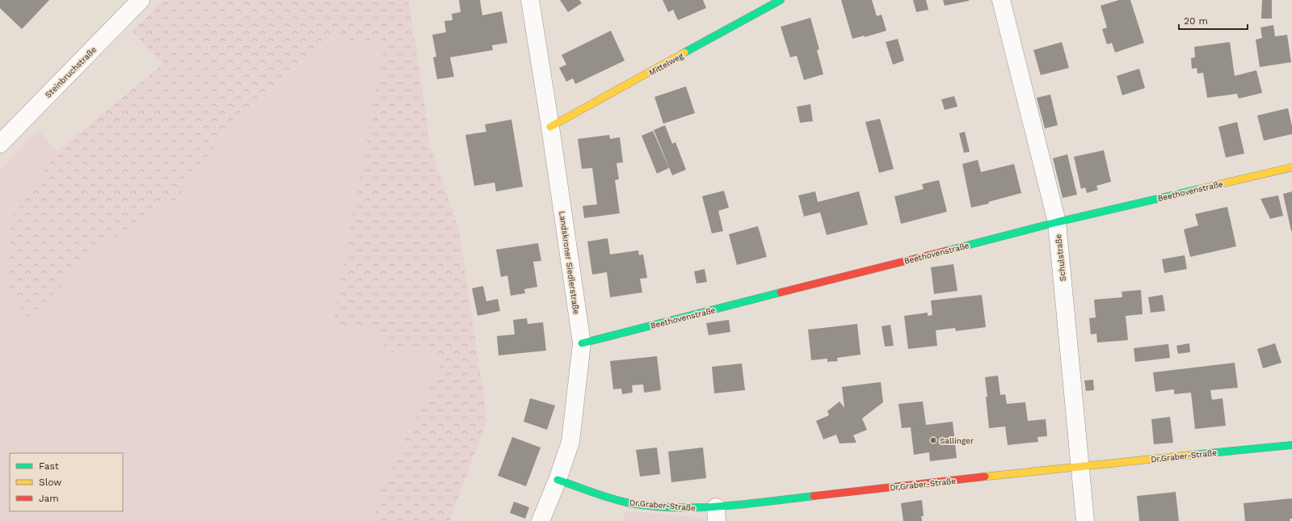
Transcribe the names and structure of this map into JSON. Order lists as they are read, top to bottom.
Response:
{
  "streets": {
    "street": [
      "Mittelweg",
      "Steinbruchstraße",
      "Beethovenstraße",
      "Schulstraße",
      "Landskroner Siedlerstraße",
      "Dr.Graber-Straße"
    ]
  },
  "crossings": [
    ["Mittelweg", "Landskroner Siedlerstraße"],
    ["Beethovenstraße", "Schulstraße"],
    ["Beethovenstraße", "Landskroner Siedlerstraße"],
    ["Schulstraße", "Dr.Graber-Straße"],
    ["Landskroner Siedlerstraße", "Dr.Graber-Straße"]
  ],
  "places": ["Sallinger"],
  "legend": ["Fast", "Slow", "Jam"],
  "scale_bar": "20 m"
}
